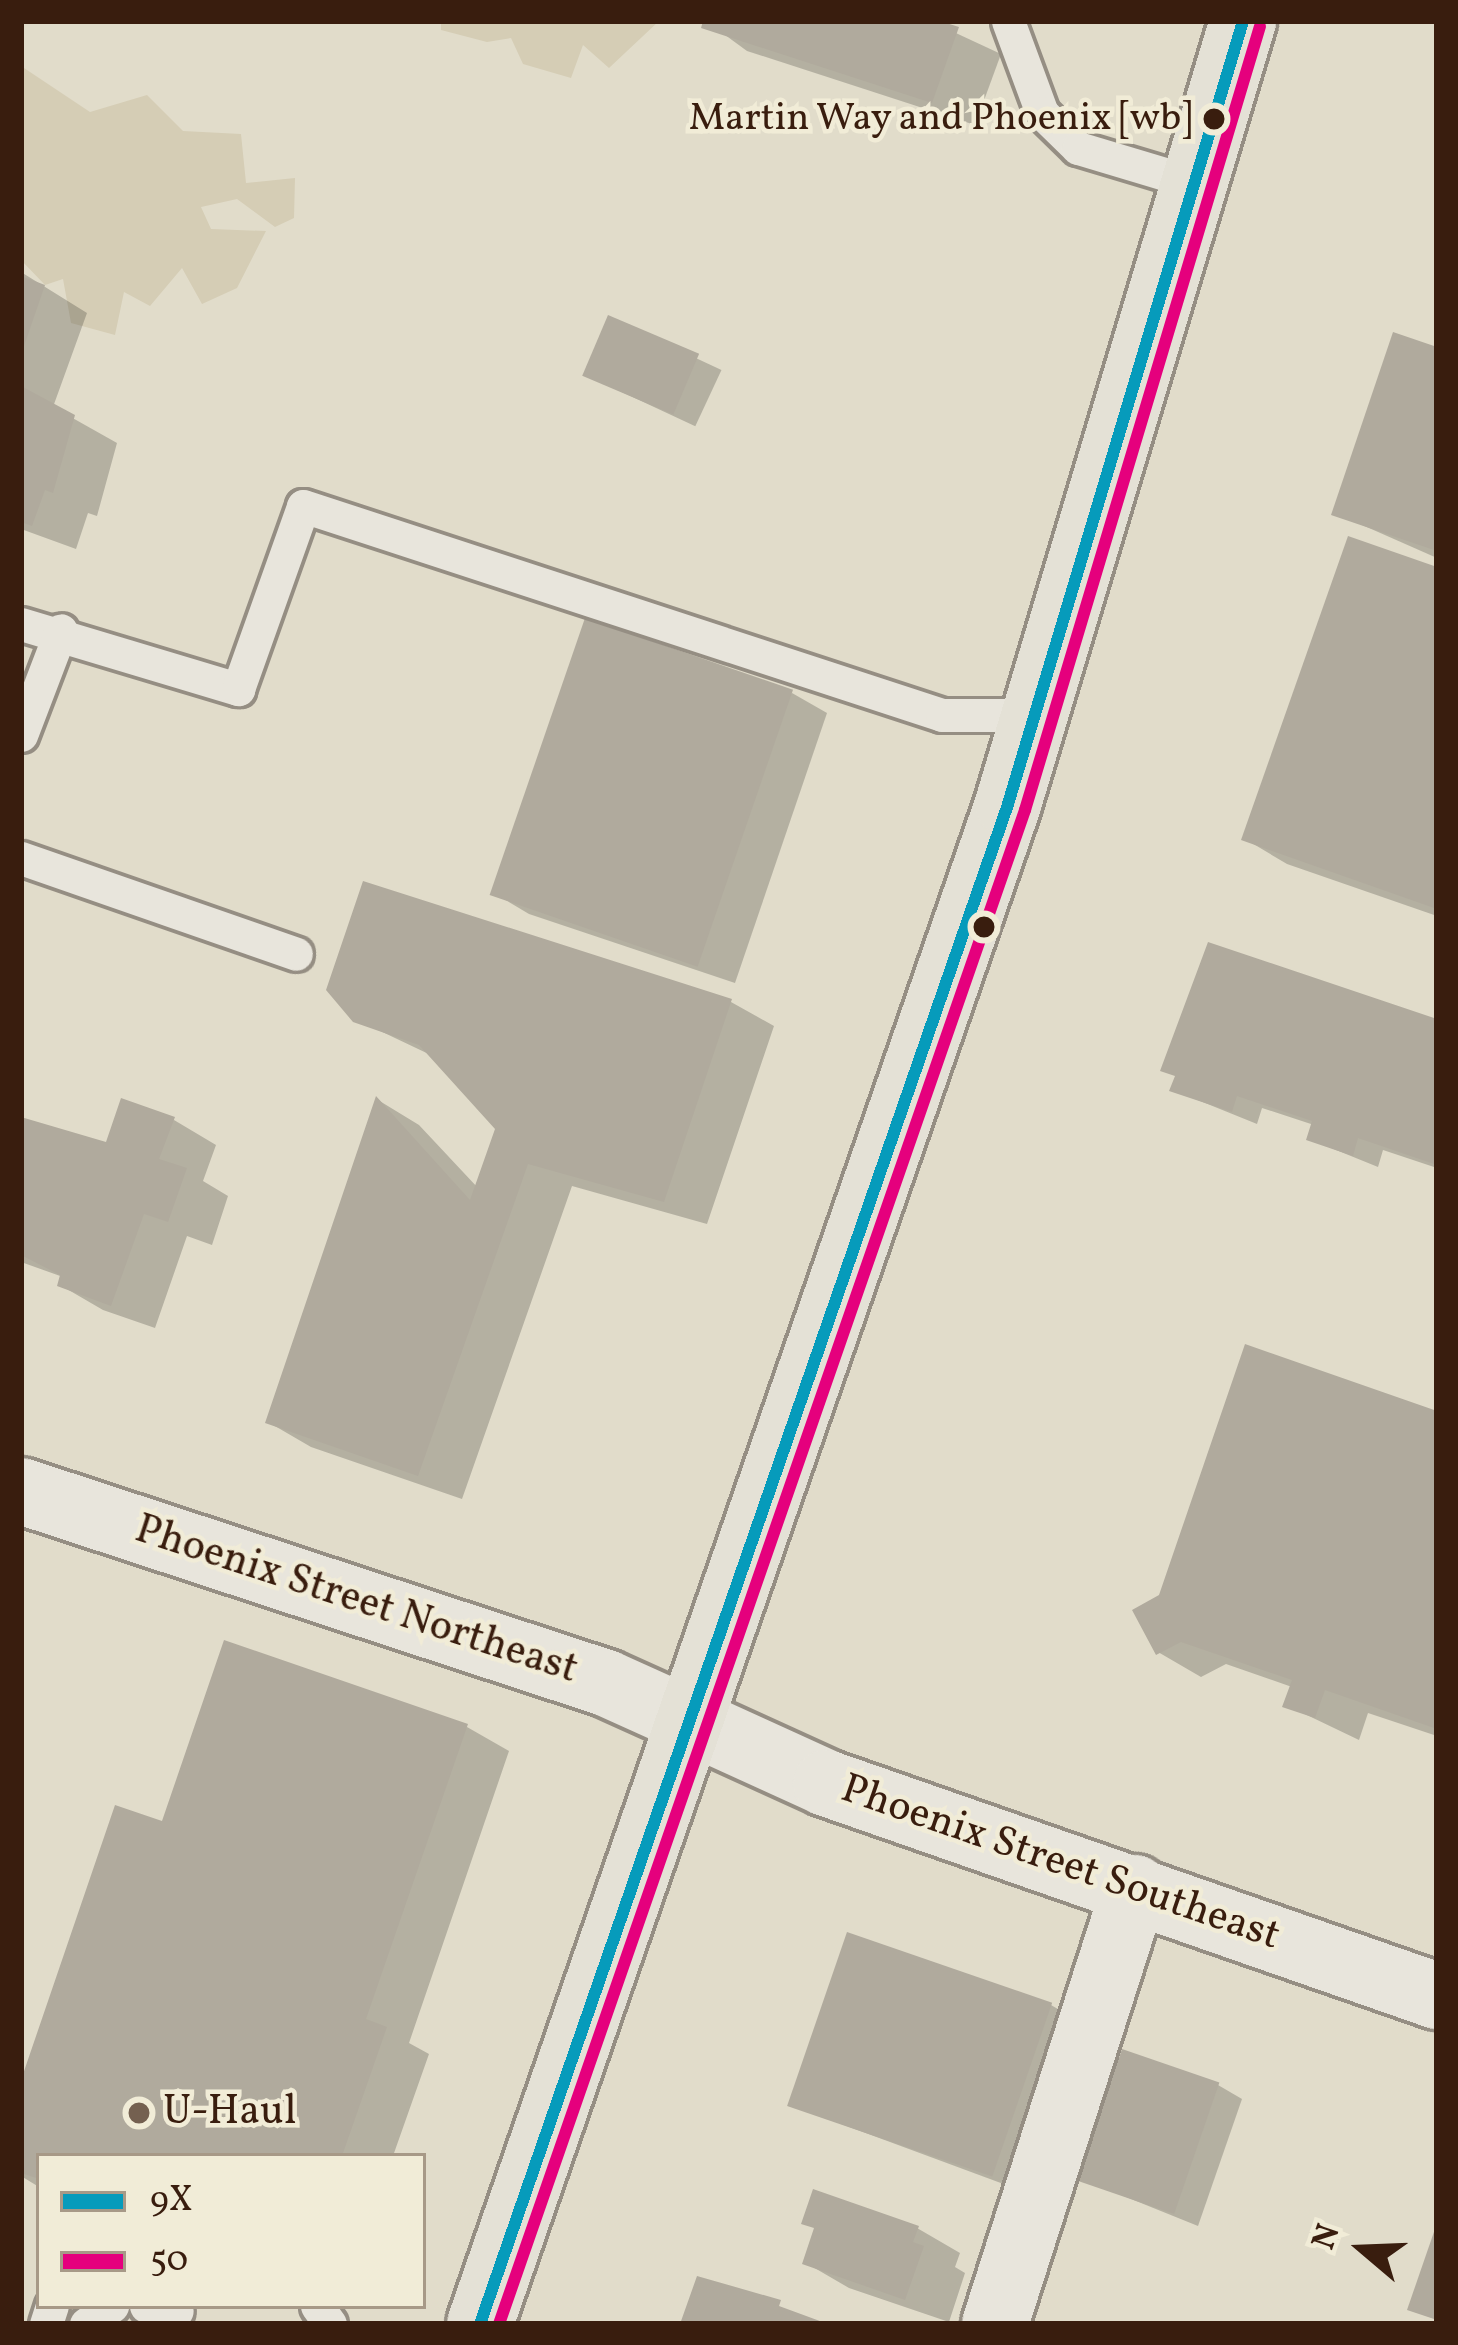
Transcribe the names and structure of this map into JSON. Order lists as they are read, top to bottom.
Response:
{
  "streets": {
    "street": ["Phoenix Street Northeast", "Phoenix Street Southeast"]
  },
  "crossings": [
    ["Phoenix Street Northeast", "Phoenix Street Southeast"]
  ],
  "places": ["Martin Way and Phoenix [wb]", "U-Haul"],
  "lines": ["transit line 9X", "transit line 50"],
  "legend": ["9X", "50"],
  "north": "left"
}
